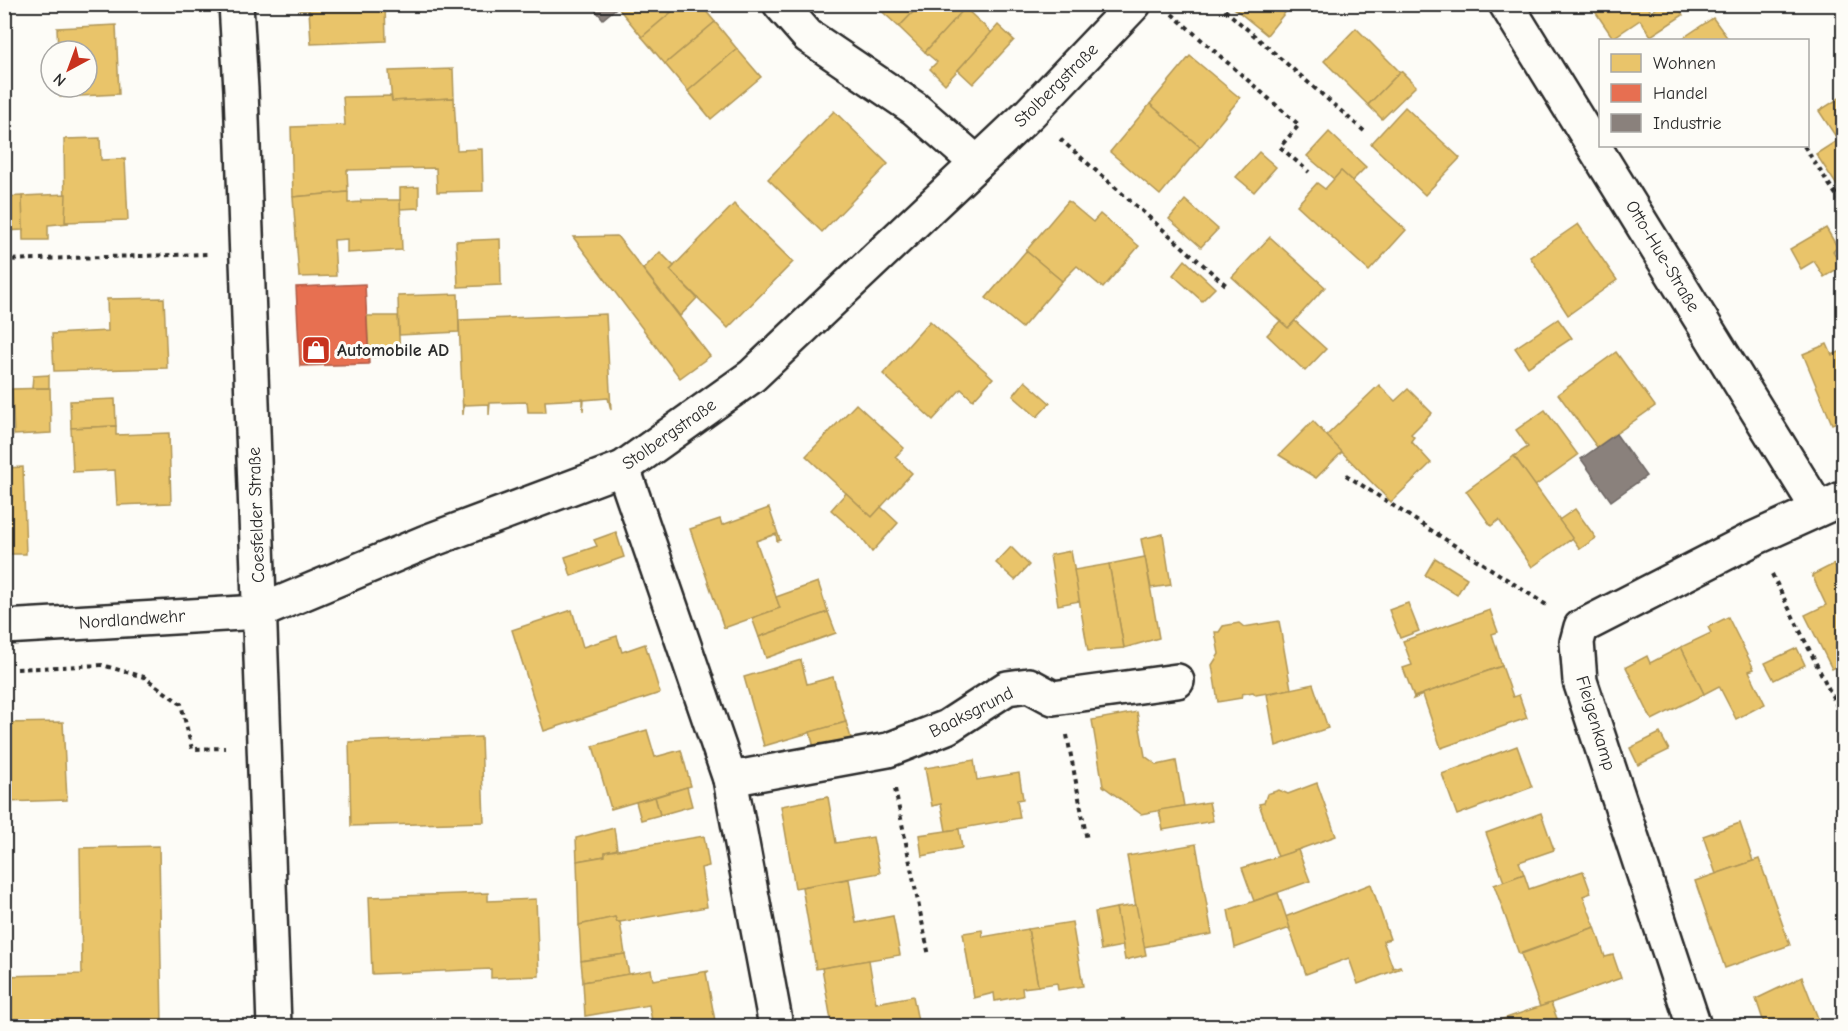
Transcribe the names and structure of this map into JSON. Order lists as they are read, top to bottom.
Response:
{
  "streets": {
    "street": [
      "Stolbergstraße",
      "Otto-Hue-Straße",
      "Coesfelder Straße",
      "Nordlandwehr",
      "Baaksgrund",
      "Fleigenkamp"
    ]
  },
  "crossings": [
    ["Stolbergstraße", "Coesfelder Straße"],
    ["Stolbergstraße", "Nordlandwehr"],
    ["Coesfelder Straße", "Nordlandwehr"]
  ],
  "places": {
    "shop": ["Automobile AD"]
  },
  "legend": ["Wohnen", "Handel", "Industrie"],
  "north": "bottom left"
}
